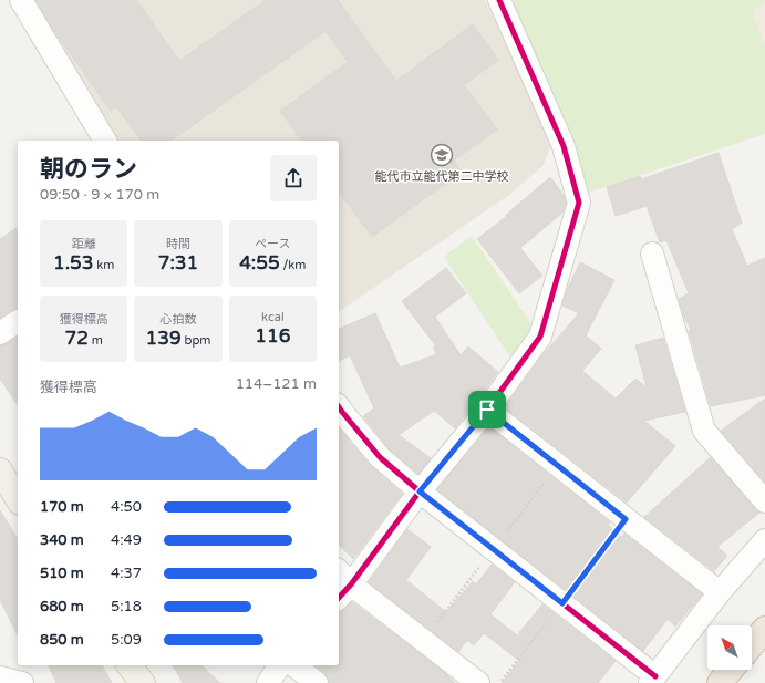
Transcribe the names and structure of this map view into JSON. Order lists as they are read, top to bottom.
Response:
{
  "places": {
    "school or university": ["能代市立能代第二中学校"]
  },
  "north": "top left",
  "page": {
    "heading": ["朝のラン", "09:50 · 9 × 170 m"],
    "stats": [
      ["距離", "1.53 km"],
      ["時間", "7:31"],
      ["ペース", "4:55 /km"],
      ["獲得標高", "72 m"],
      ["心拍数", "139 bpm"],
      ["kcal", "116"]
    ],
    "chart": ["獲得標高", "114–121 m"],
    "list": [
      {
        "name": "170 m",
        "note": "4:50"
      },
      {
        "name": "340 m",
        "note": "4:49"
      },
      {
        "name": "510 m",
        "note": "4:37"
      },
      {
        "name": "680 m",
        "note": "5:18"
      },
      {
        "name": "850 m",
        "note": "5:09"
      }
    ]
  }
}
